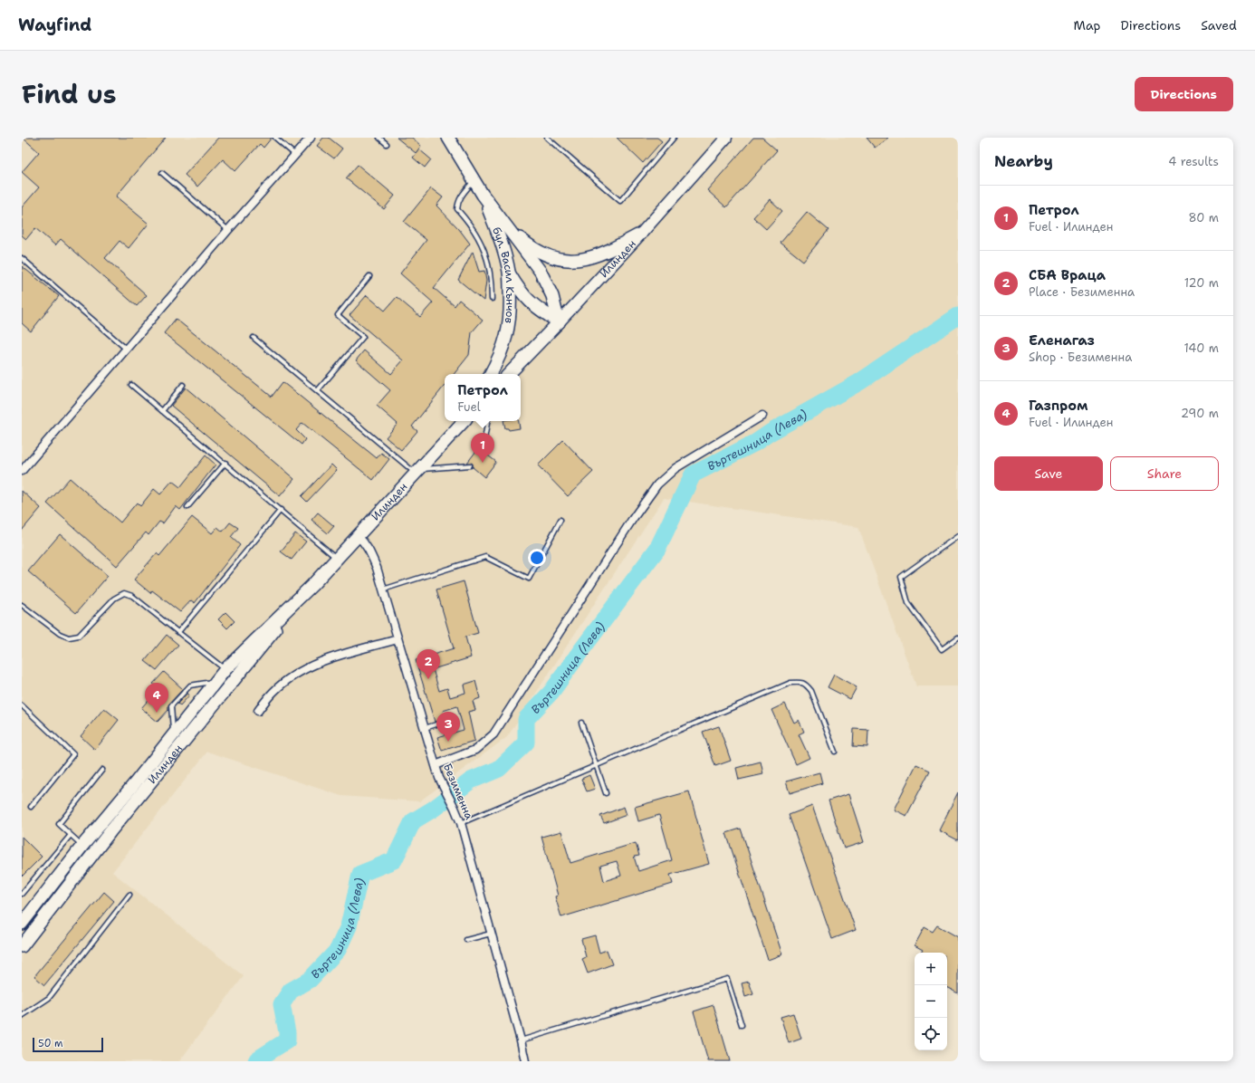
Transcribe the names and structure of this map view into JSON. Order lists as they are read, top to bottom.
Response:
{
  "streets": {
    "main road": ["Илинден", "бул. Васил Кънчов"],
    "street": ["Безименна"]
  },
  "crossings": [
    ["Илинден", "бул. Васил Кънчов"],
    ["Илинден", "Безименна"]
  ],
  "water": ["Въртешница (Лева)"],
  "scale_bar": "50 m",
  "page": {
    "header": "Wayfind",
    "nav": ["Map", "Directions", "Saved"],
    "title": "Find us",
    "buttons": [
      "Directions",
      ["Save", "Share"]
    ],
    "heading": ["Nearby", "4 results"],
    "list": [
      {
        "mark": "1",
        "name": "Петрол",
        "note": "Fuel · Илинден",
        "value": "80 m"
      },
      {
        "mark": "2",
        "name": "СБА Враца",
        "note": "Place · Безименна",
        "value": "120 m"
      },
      {
        "mark": "3",
        "name": "Еленагаз",
        "note": "Shop · Безименна",
        "value": "140 m"
      },
      {
        "mark": "4",
        "name": "Газпром",
        "note": "Fuel · Илинден",
        "value": "290 m"
      }
    ],
    "popup": ["Петрол", "Fuel"],
    "pins": [
      "1",
      "2",
      "4",
      "3"
    ],
    "map_buttons": ["+", "−"],
    "scale": "50 m"
  }
}
